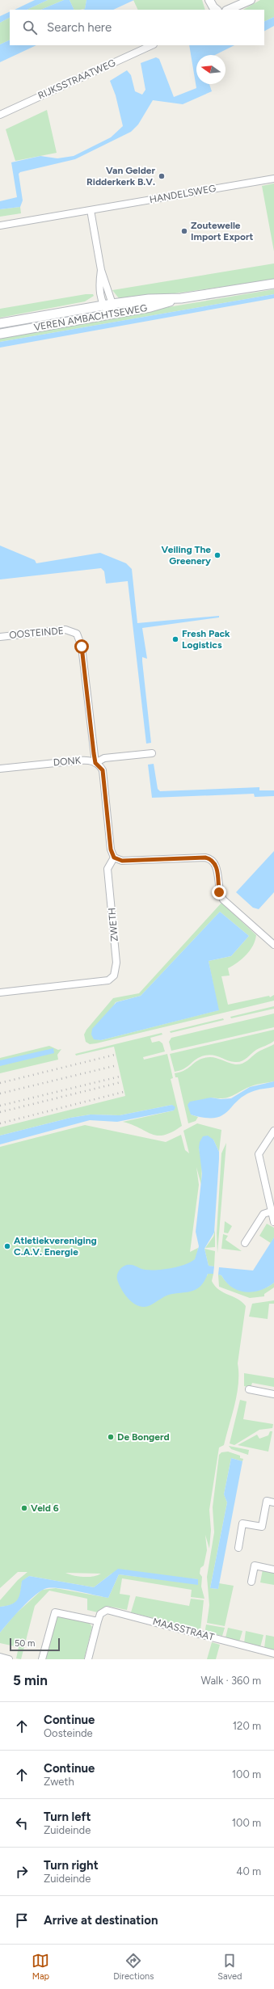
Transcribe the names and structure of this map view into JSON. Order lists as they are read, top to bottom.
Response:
{
  "streets": {
    "main road": ["VEREN AMBACHTSEWEG"],
    "street": [
      "RIJKSSTRAATWEG",
      "HANDELSWEG",
      "OOSTEINDE",
      "DONK",
      "ZWETH",
      "MAASSTRAAT"
    ]
  },
  "crossings": [
    ["OOSTEINDE", "DONK"]
  ],
  "places": [
    "Van Gelder Ridderkerk B.V.",
    "Zoutewelle Import Export",
    "Veiling The Greenery",
    "Fresh Pack Logistics",
    "Atletiekvereniging C.A.V. Energie",
    "De Bongerd",
    "Veld 6"
  ],
  "scale_bar": "50 m",
  "north": "left",
  "page": {
    "search": "Search here",
    "scale": "50 m",
    "heading": ["5 min", "Walk · 360 m"],
    "list": [
      ["Continue", "Oosteinde", "120 m"],
      ["Continue", "Zweth", "100 m"],
      ["Turn left", "Zuideinde", "100 m"],
      ["Turn right", "Zuideinde", "40 m"],
      "Arrive at destination"
    ],
    "nav": ["Map", "Directions", "Saved"]
  }
}
